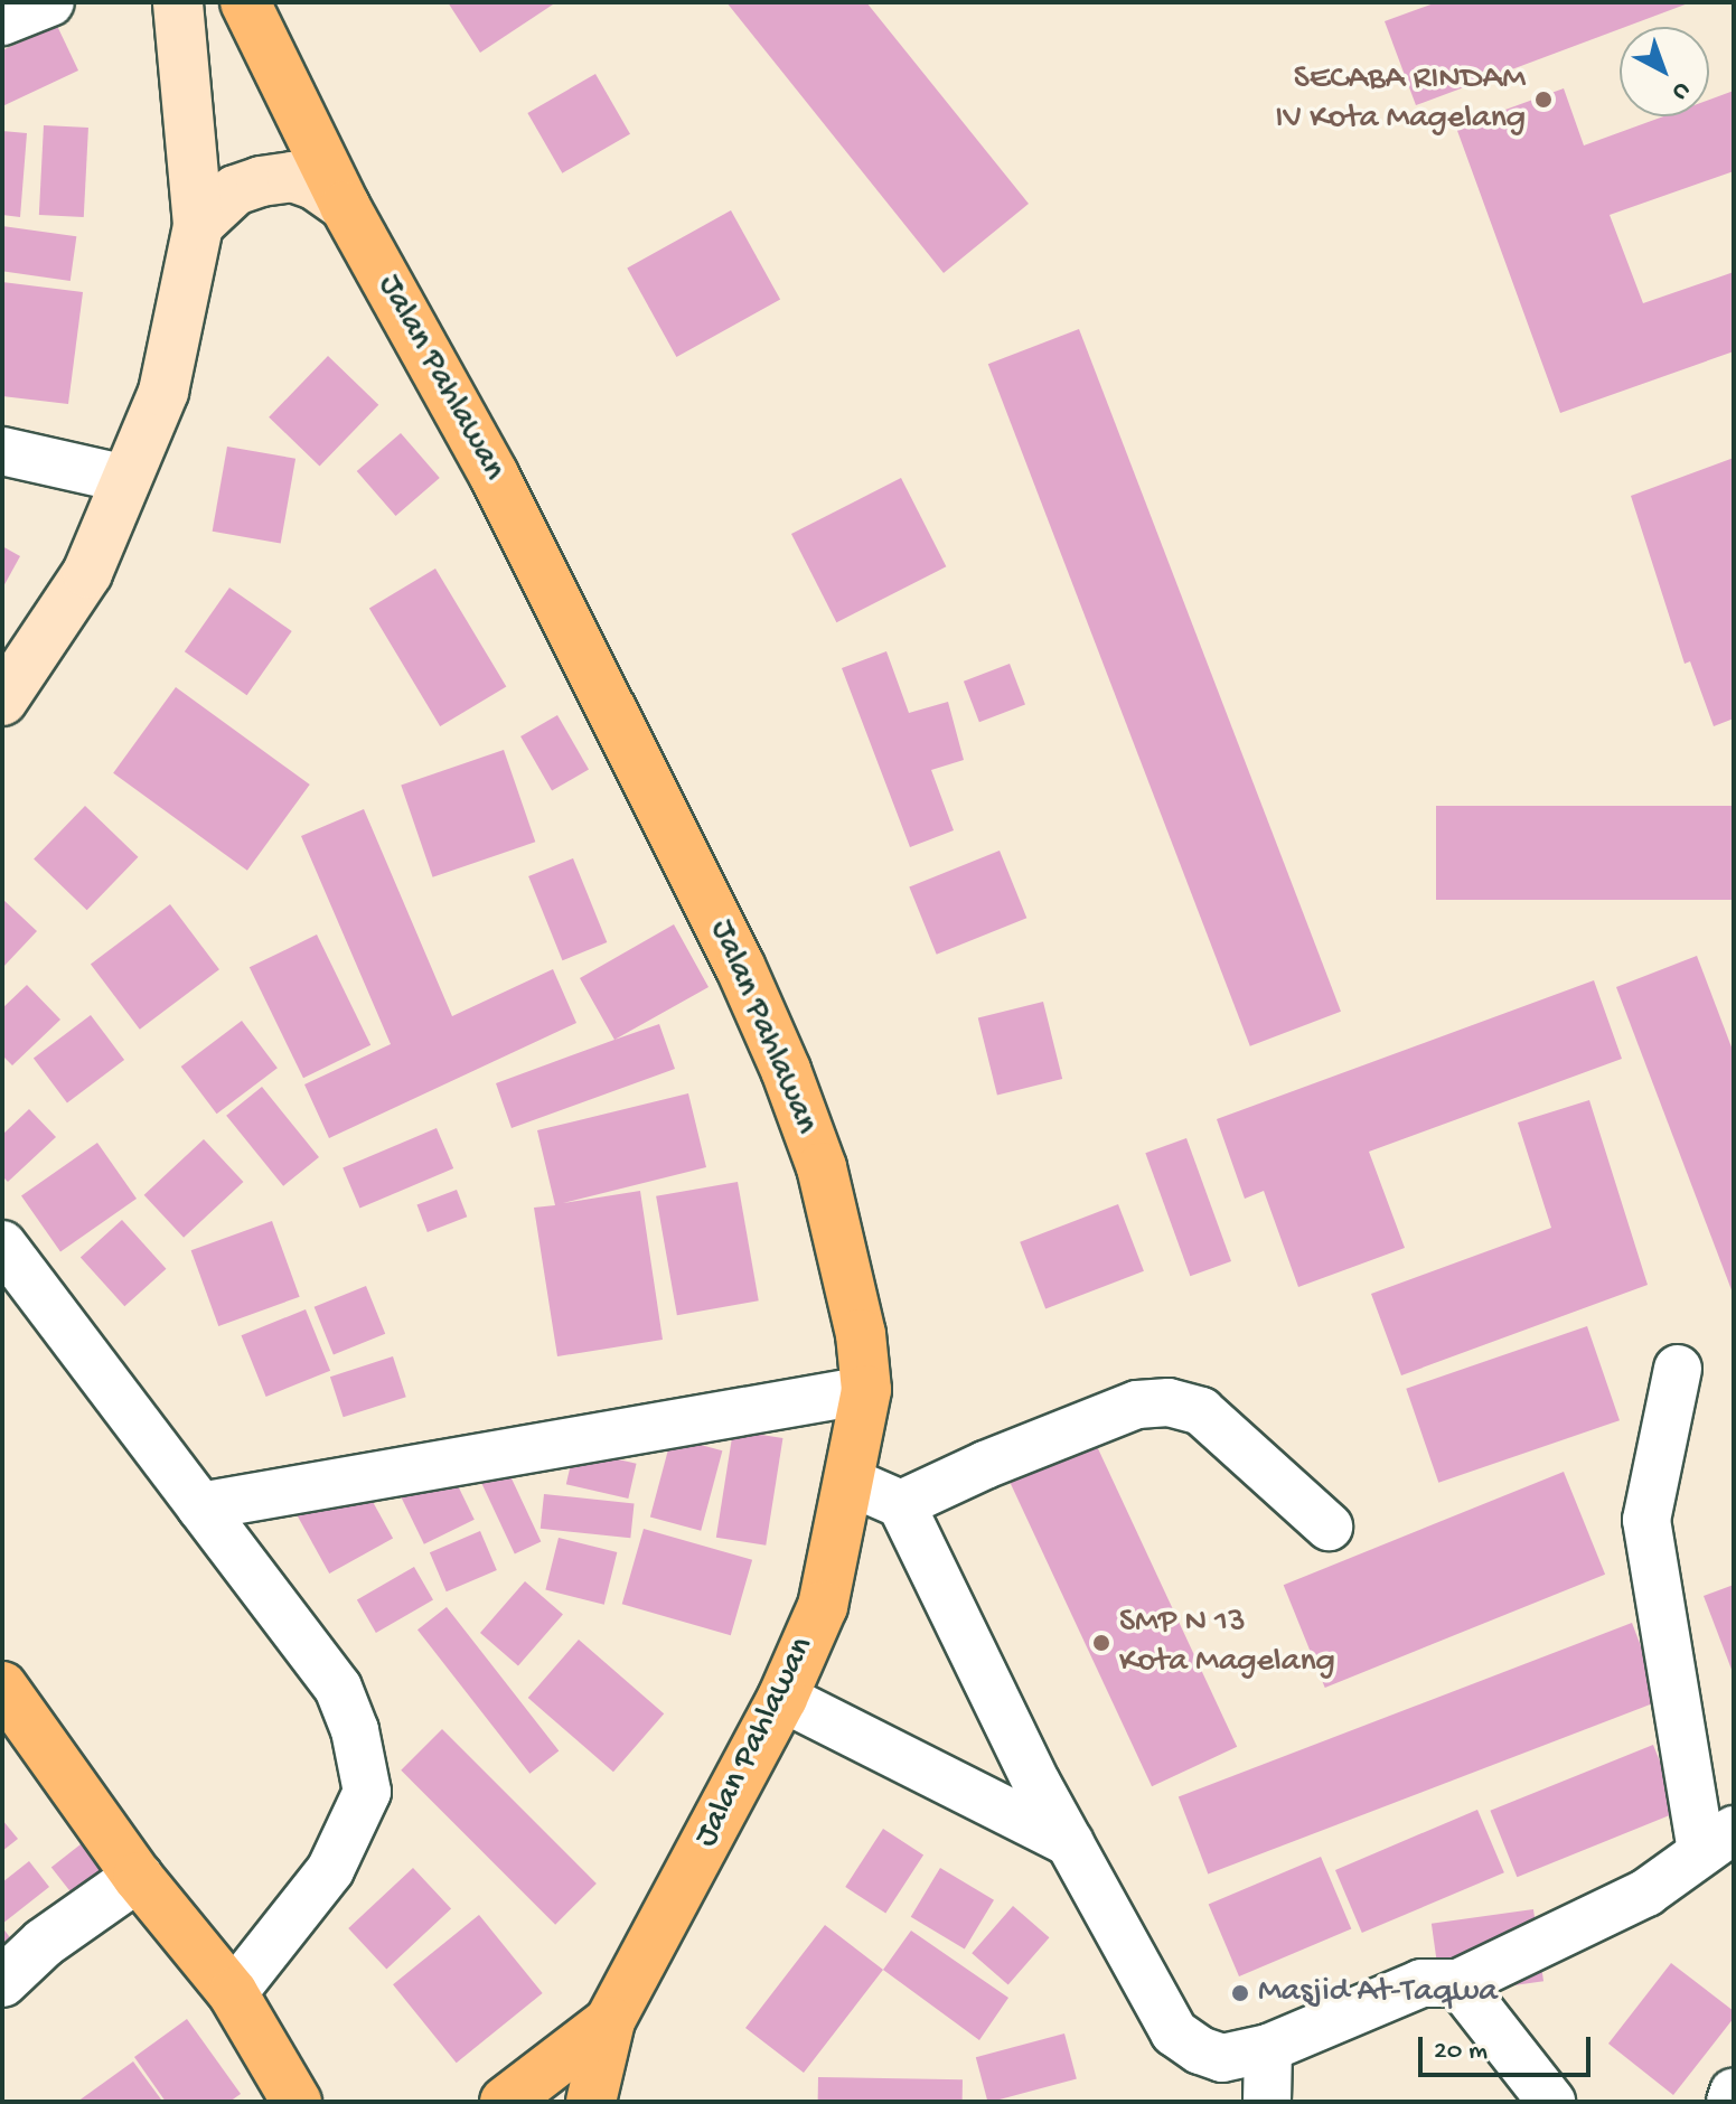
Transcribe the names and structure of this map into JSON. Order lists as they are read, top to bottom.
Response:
{
  "streets": {
    "main road": ["Jalan Pahlawan"]
  },
  "places": ["SECABA RINDAM IV Kota Magelang", "SMP N 13 Kota Magelang", "Masjid At-Taqwa"],
  "scale_bar": "20 m",
  "north": "bottom right"
}
